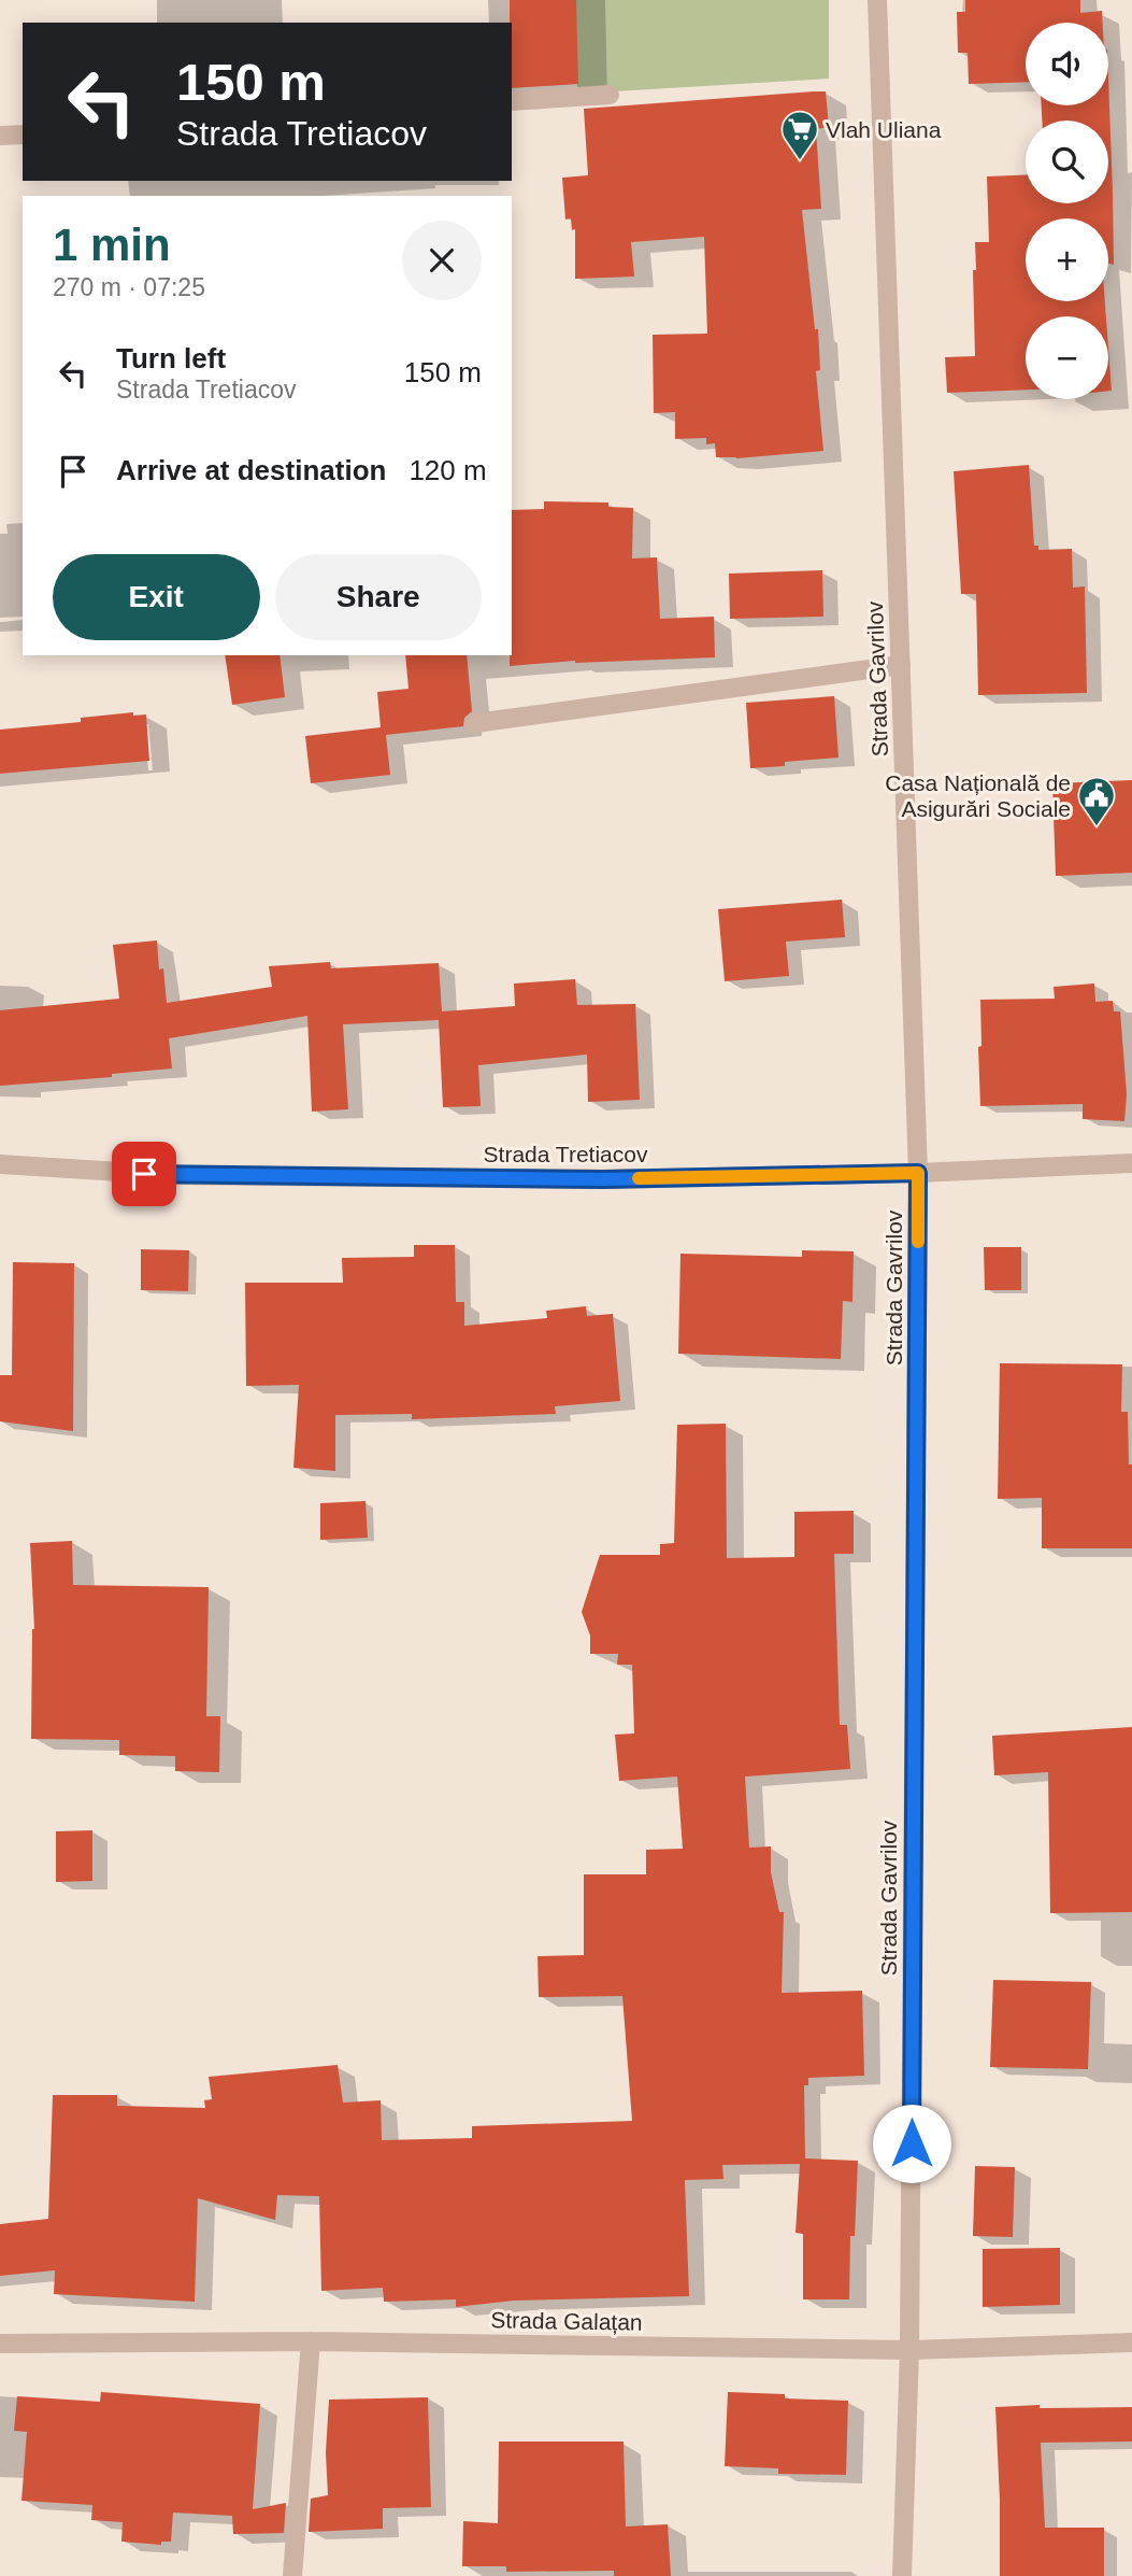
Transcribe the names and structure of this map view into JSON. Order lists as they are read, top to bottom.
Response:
{
  "streets": {
    "street": ["Strada Gavrilov", "Strada Tretiacov", "Strada Galațan"]
  },
  "crossings": [
    ["Strada Gavrilov", "Strada Tretiacov"],
    ["Strada Gavrilov", "Strada Galațan"]
  ],
  "places": {
    "supermarket": ["Vlah Uliana"],
    "public building": ["Casa Națională de Asigurări Sociale"]
  },
  "page": {
    "map_buttons": ["+", "−"],
    "turn": ["150 m", "Strada Tretiacov"],
    "heading": ["1 min", "270 m · 07:25"],
    "list": [
      {
        "name": "Turn left",
        "note": "Strada Tretiacov",
        "value": "150 m"
      },
      {
        "name": "Arrive at destination",
        "value": "120 m"
      }
    ],
    "buttons": ["Exit", "Share"]
  }
}
